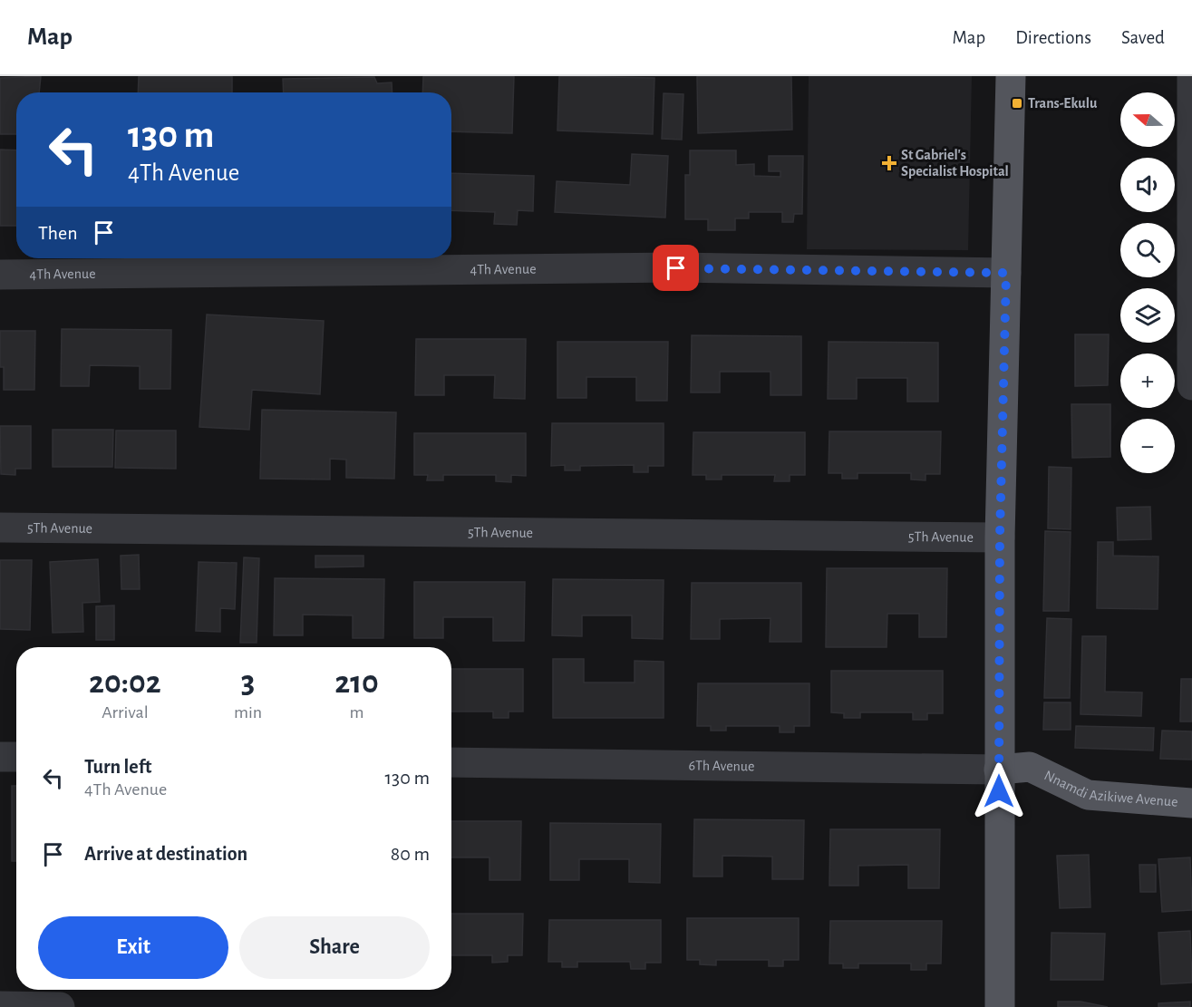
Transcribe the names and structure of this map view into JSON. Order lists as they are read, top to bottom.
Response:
{
  "streets": {
    "main road": ["Nnamdi Azikiwe Avenue"],
    "street": ["4Th Avenue", "5Th Avenue", "6Th Avenue"]
  },
  "crossings": [
    ["6Th Avenue", "Nnamdi Azikiwe Avenue"]
  ],
  "places": {
    "transit": ["Trans-Ekulu"],
    "health": ["St Gabriel's Specialist Hospital"]
  },
  "north": "left",
  "page": {
    "header": "Map",
    "nav": ["Map", "Directions", "Saved"],
    "map_buttons": ["+", "−"],
    "turn": ["130 m", "4Th Avenue"],
    "then": "Then",
    "eta": [
      "20:02",
      "Arrival",
      "3",
      "min",
      "210",
      "m"
    ],
    "list": [
      {
        "name": "Turn left",
        "note": "4Th Avenue",
        "value": "130 m"
      },
      {
        "name": "Arrive at destination",
        "value": "80 m"
      }
    ],
    "buttons": ["Exit", "Share"]
  }
}
